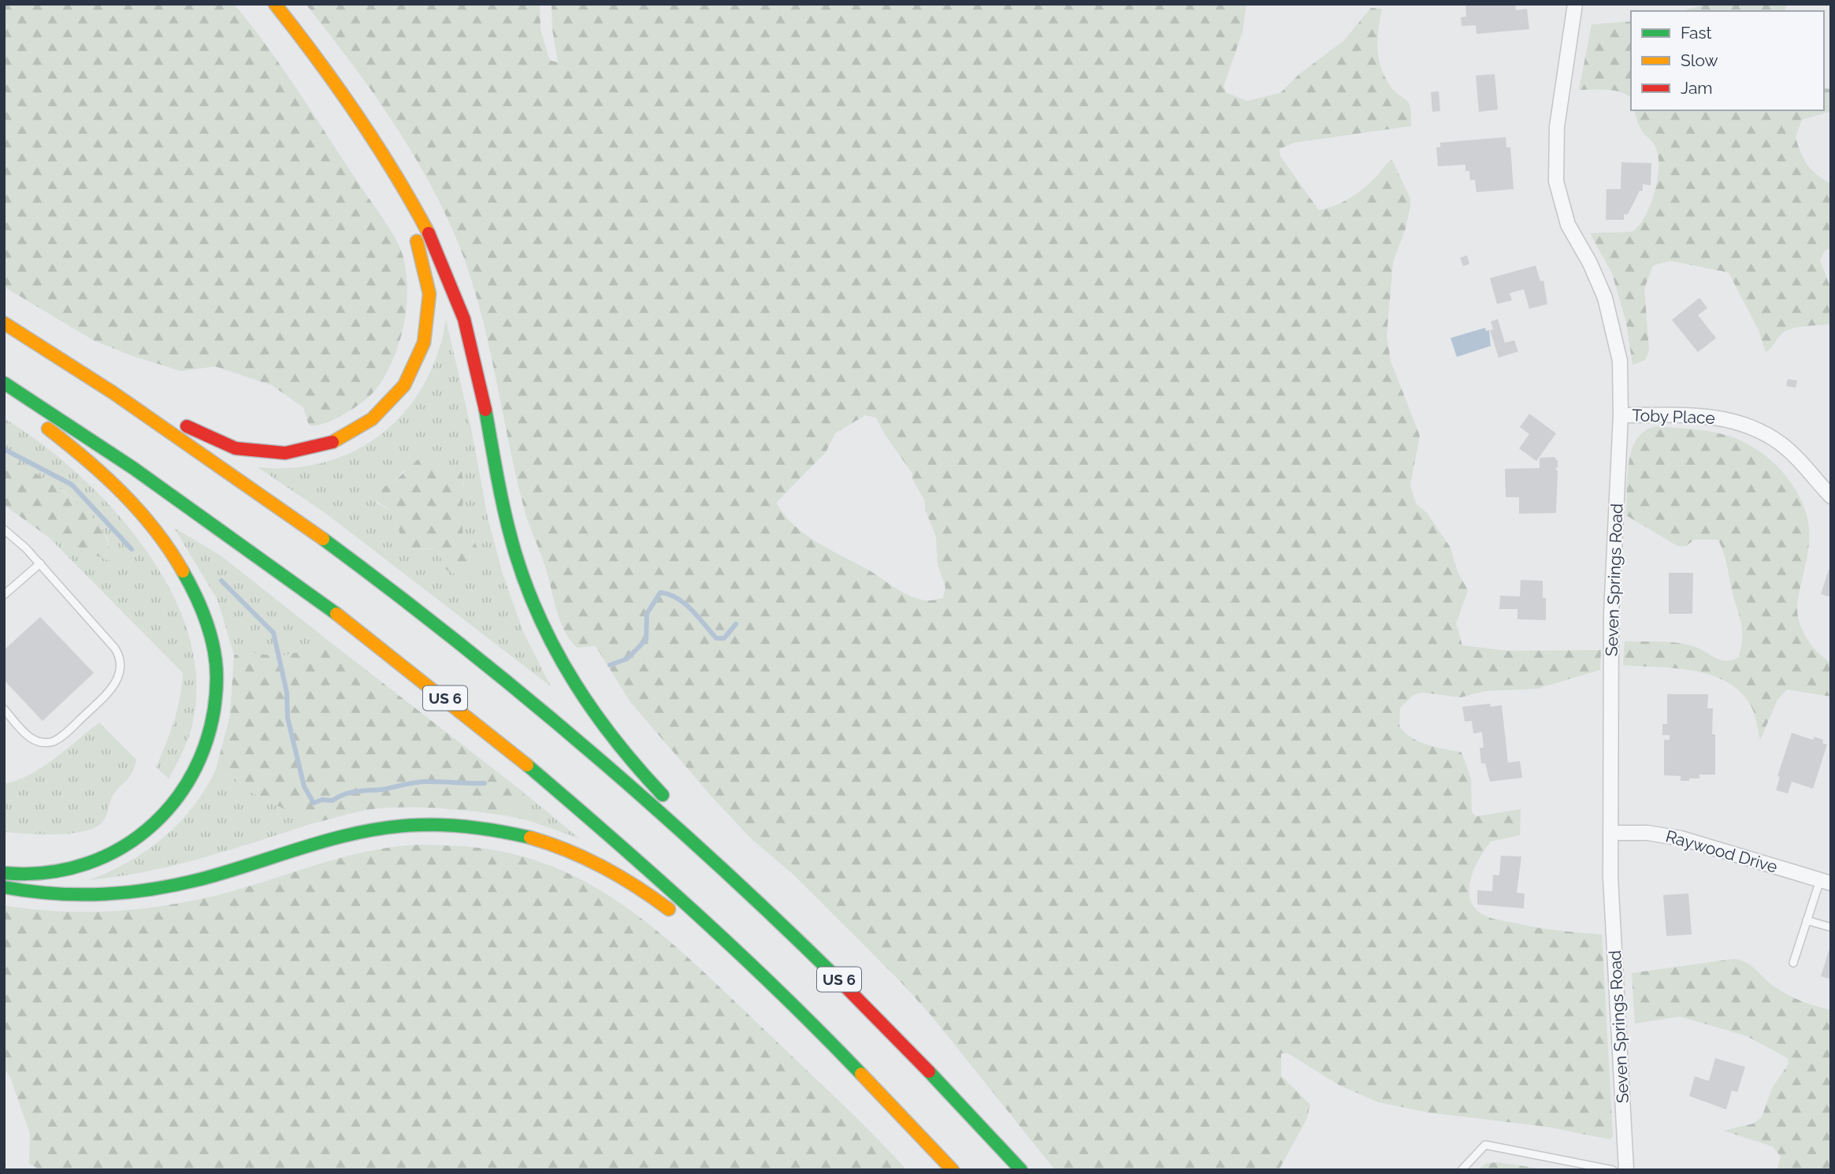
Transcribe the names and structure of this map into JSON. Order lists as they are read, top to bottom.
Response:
{
  "streets": {
    "highway": ["US 6"],
    "street": ["Toby Place", "Seven Springs Road", "Raywood Drive"]
  },
  "crossings": [
    ["Toby Place", "Seven Springs Road"],
    ["Seven Springs Road", "Raywood Drive"]
  ],
  "legend": ["Fast", "Slow", "Jam"]
}
